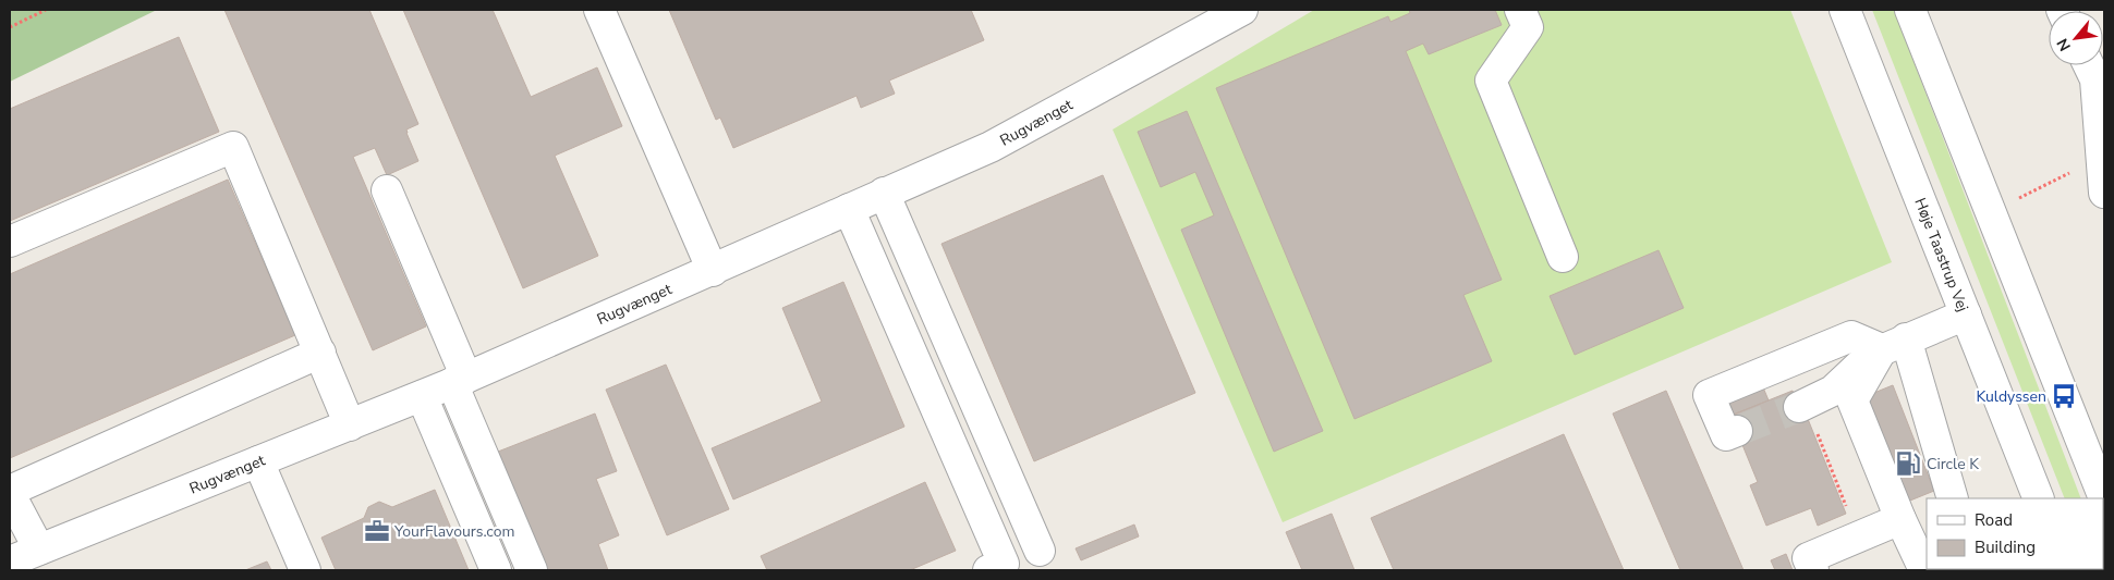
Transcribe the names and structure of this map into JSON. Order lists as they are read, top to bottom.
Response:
{
  "streets": {
    "street": ["Rugvænget", "Høje Taastrup Vej"]
  },
  "places": {
    "bus stop": ["Kuldyssen"],
    "fuel station": ["Circle K"],
    "office": ["YourFlavours.com"]
  },
  "legend": ["Road", "Building"],
  "north": "bottom left"
}
